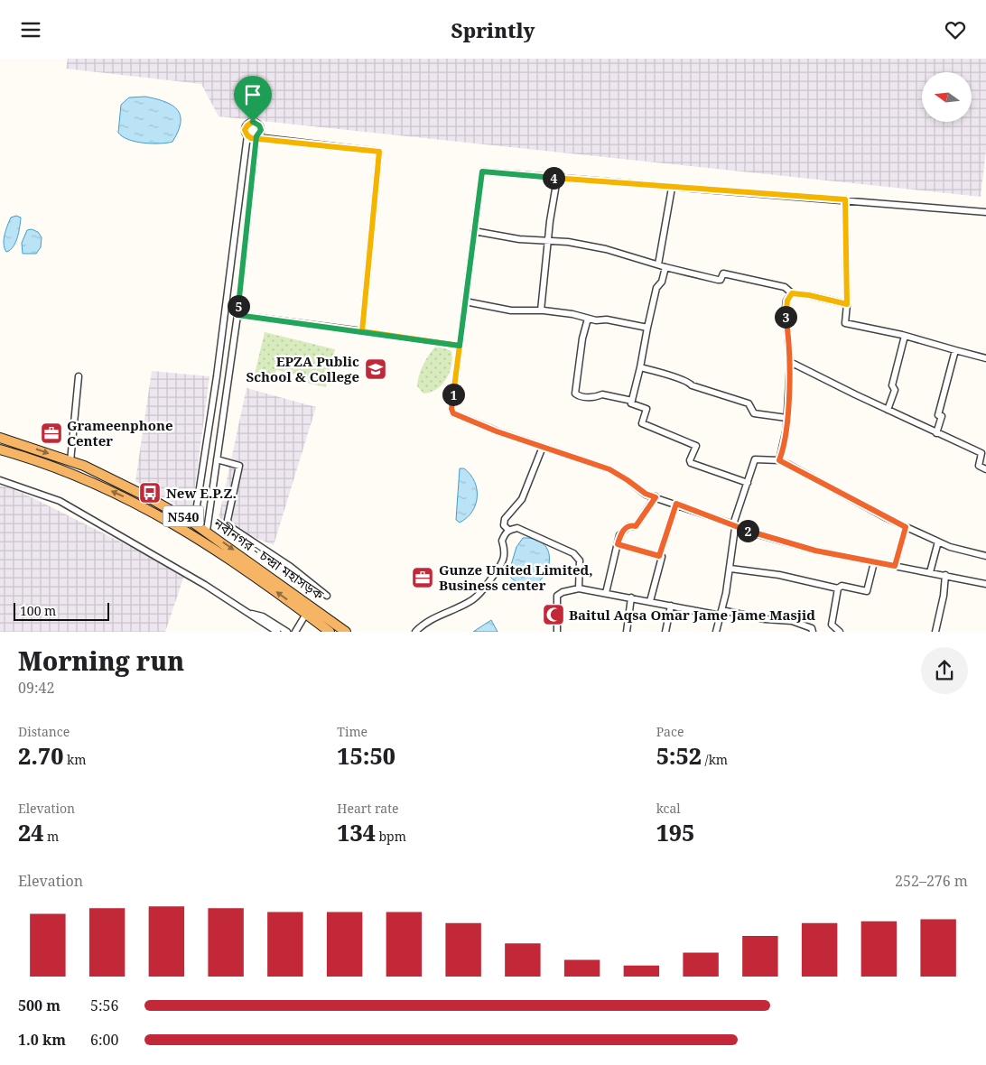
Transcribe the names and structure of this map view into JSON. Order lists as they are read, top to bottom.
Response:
{
  "streets": {
    "highway": ["N540", "নবীনগর - চন্দ্রা মহাসড়ক"]
  },
  "places": {
    "school or university": ["EPZA Public School & College"],
    "office": ["Grameenphone Center", "Gunze United Limited, Business center"],
    "bus stop": ["New E.P.Z."],
    "mosque": ["Baitul Aqsa Omar Jame Jame Masjid"]
  },
  "scale_bar": "100 m",
  "north": "left",
  "page": {
    "header": "Sprintly",
    "pins": [
      "4",
      "5",
      "3",
      "1",
      "2"
    ],
    "scale": "100 m",
    "heading": ["Morning run", "09:42"],
    "stats": [
      ["Distance", "2.70 km"],
      ["Time", "15:50"],
      ["Pace", "5:52 /km"],
      ["Elevation", "24 m"],
      ["Heart rate", "134 bpm"],
      ["kcal", "195"]
    ],
    "chart": ["Elevation", "252–276 m"],
    "list": [
      {
        "name": "500 m",
        "note": "5:56"
      },
      {
        "name": "1.0 km",
        "note": "6:00"
      }
    ]
  }
}
